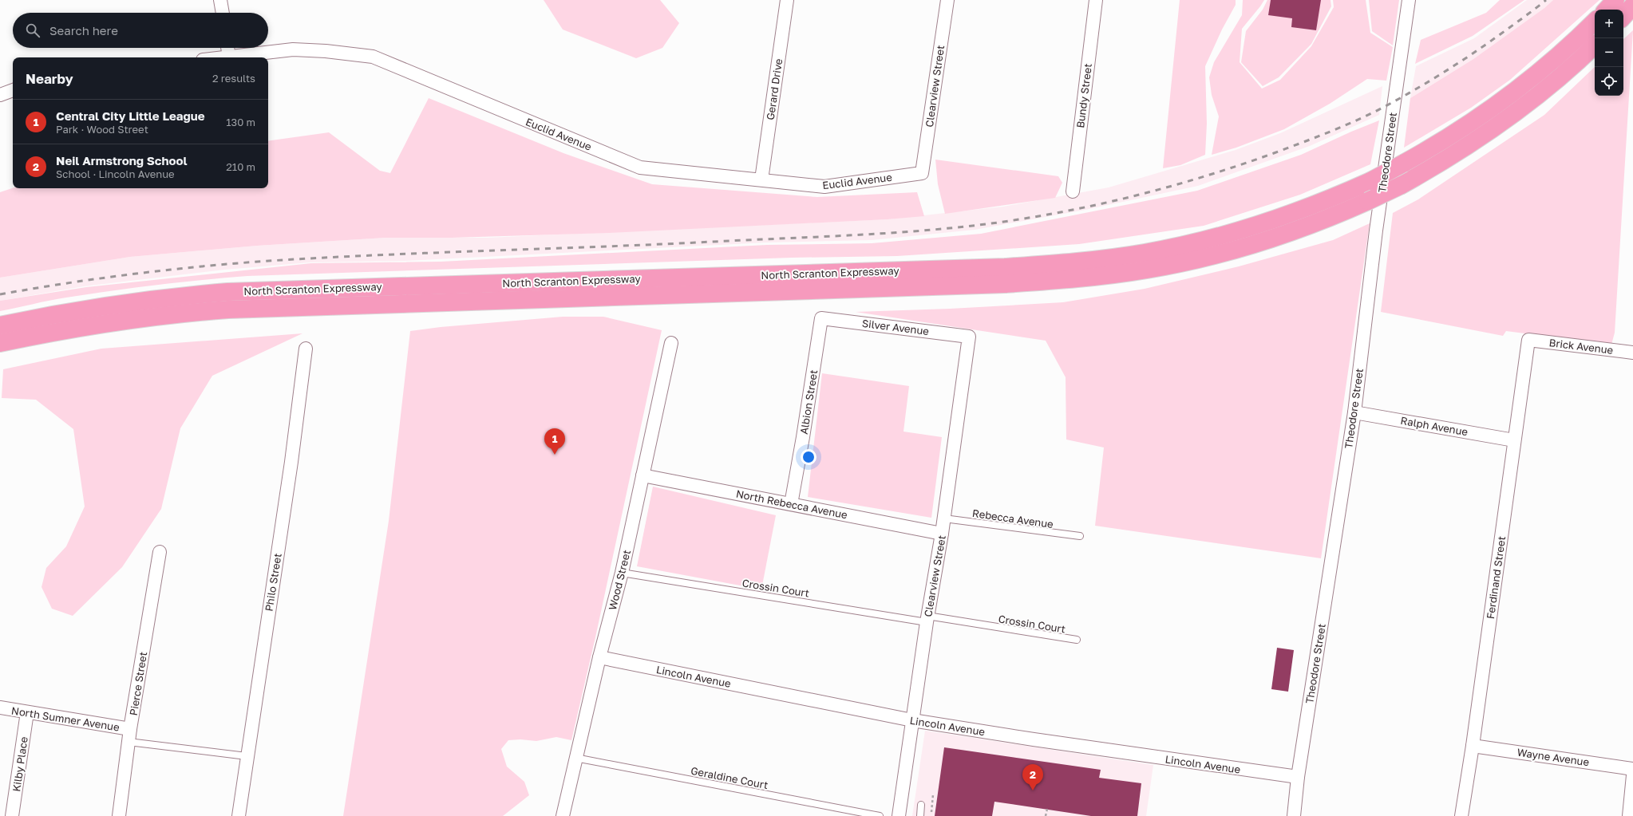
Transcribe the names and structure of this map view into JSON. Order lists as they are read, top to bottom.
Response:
{
  "streets": {
    "highway": ["North Scranton Expressway"],
    "street": [
      "Clearview Street",
      "Gerard Drive",
      "Bundy Street",
      "Euclid Avenue",
      "Theodore Street",
      "Silver Avenue",
      "Brick Avenue",
      "Albion Street",
      "Ralph Avenue",
      "North Rebecca Avenue",
      "Ferdinand Street",
      "Wood Street",
      "Philo Street",
      "Lincoln Avenue",
      "Pierce Street",
      "North Sumner Avenue",
      "Wayne Avenue",
      "Kilby Place"
    ],
    "lane": ["Rebecca Avenue", "Crossin Court", "Geraldine Court"]
  },
  "crossings": [
    ["Clearview Street", "Euclid Avenue"],
    ["Clearview Street", "Silver Avenue"],
    ["Clearview Street", "North Rebecca Avenue"],
    ["Clearview Street", "Rebecca Avenue"],
    ["Clearview Street", "Crossin Court"],
    ["Clearview Street", "Lincoln Avenue"],
    ["Gerard Drive", "Euclid Avenue"],
    ["Theodore Street", "Ralph Avenue"],
    ["Theodore Street", "Lincoln Avenue"],
    ["Silver Avenue", "Albion Street"],
    ["Brick Avenue", "Ferdinand Street"],
    ["Albion Street", "North Rebecca Avenue"],
    ["Ralph Avenue", "Ferdinand Street"],
    ["North Rebecca Avenue", "Wood Street"],
    ["Ferdinand Street", "Wayne Avenue"],
    ["Wood Street", "Crossin Court"],
    ["Wood Street", "Lincoln Avenue"],
    ["Wood Street", "Geraldine Court"],
    ["Philo Street", "North Sumner Avenue"],
    ["Pierce Street", "North Sumner Avenue"],
    ["North Sumner Avenue", "Kilby Place"]
  ],
  "page": {
    "map_buttons": ["+", "−"],
    "search": "Search here",
    "heading": ["Nearby", "2 results"],
    "list": [
      {
        "mark": "1",
        "name": "Central City Little League",
        "note": "Park · Wood Street",
        "value": "130 m"
      },
      {
        "mark": "2",
        "name": "Neil Armstrong School",
        "note": "School · Lincoln Avenue",
        "value": "210 m"
      }
    ],
    "pins": ["1", "2"]
  }
}
